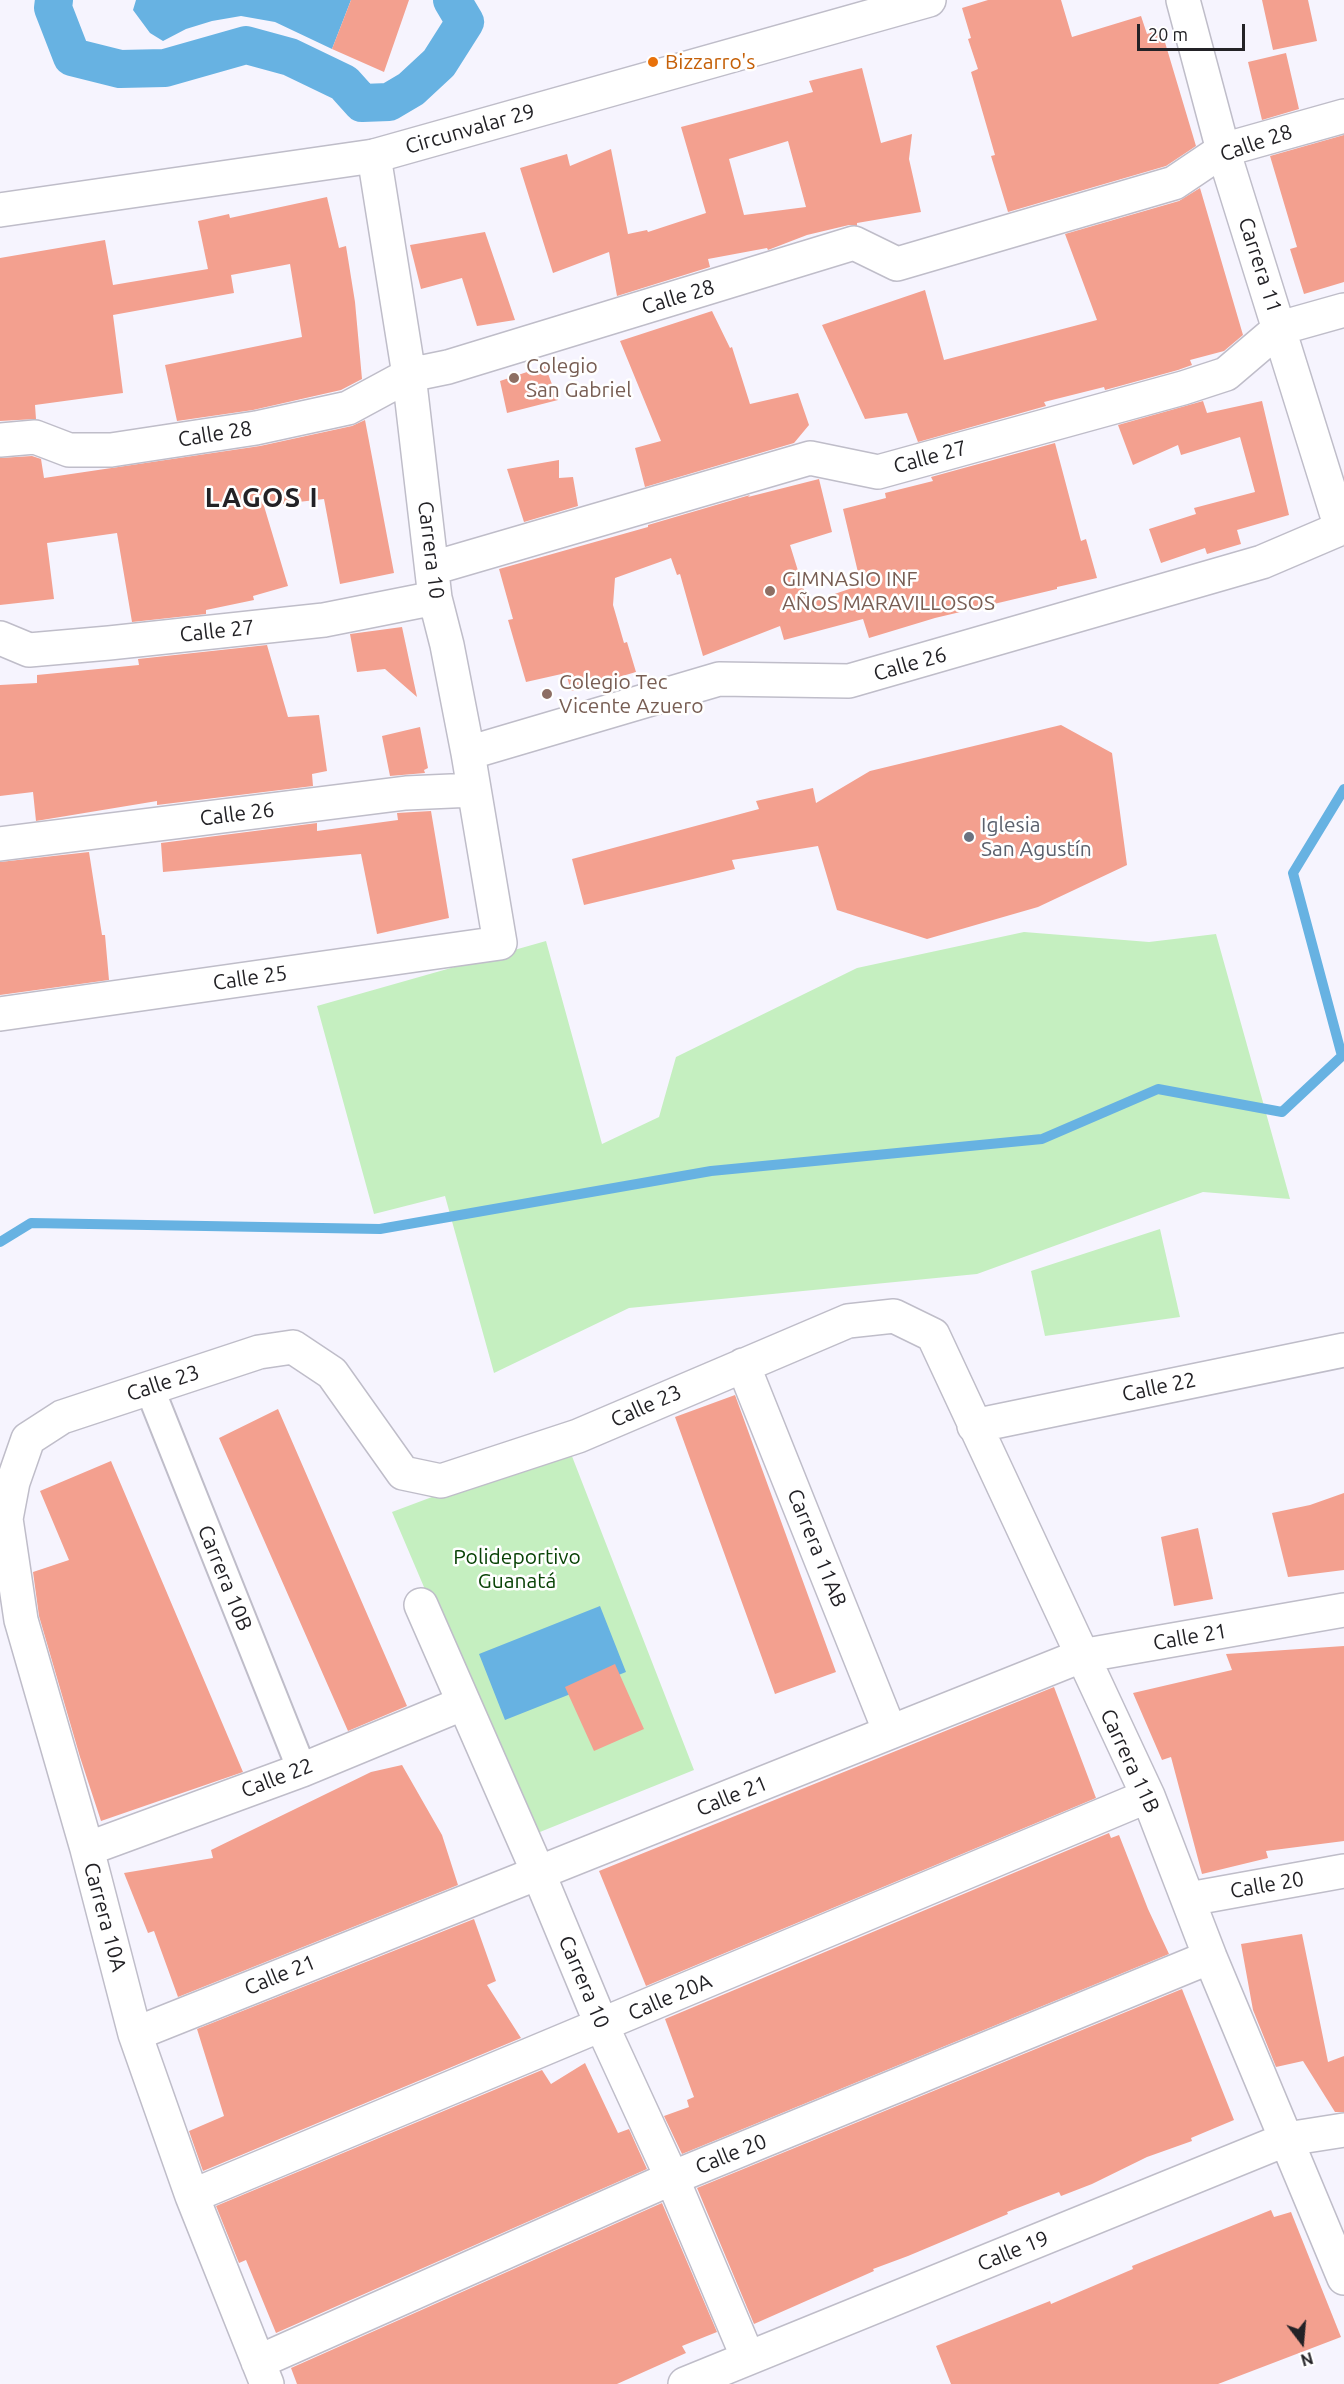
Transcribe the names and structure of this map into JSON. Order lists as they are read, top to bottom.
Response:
{
  "streets": {
    "street": [
      "Circunvalar 29",
      "Calle 28",
      "Carrera 11",
      "Calle 27",
      "Carrera 10",
      "Calle 26",
      "Calle 25",
      "Calle 23",
      "Calle 22",
      "Carrera 11AB",
      "Carrera 10B",
      "Calle 21",
      "Carrera 11B",
      "Calle 20",
      "Carrera 10A",
      "Calle 20A",
      "Calle 19"
    ]
  },
  "crossings": [
    ["Circunvalar 29", "Carrera 10"],
    ["Calle 28", "Carrera 11"],
    ["Calle 28", "Carrera 10"],
    ["Carrera 11", "Calle 27"],
    ["Carrera 11", "Calle 26"],
    ["Calle 27", "Carrera 10"],
    ["Carrera 10", "Calle 26"],
    ["Carrera 10", "Calle 25"],
    ["Carrera 10", "Calle 22"],
    ["Carrera 10", "Calle 21"],
    ["Carrera 10", "Calle 20"],
    ["Carrera 10", "Calle 20A"],
    ["Carrera 10", "Calle 19"],
    ["Calle 23", "Carrera 11AB"],
    ["Calle 23", "Carrera 10B"],
    ["Calle 23", "Carrera 11B"],
    ["Calle 23", "Carrera 10A"],
    ["Calle 22", "Carrera 10B"],
    ["Calle 22", "Carrera 11B"],
    ["Calle 22", "Carrera 10A"],
    ["Carrera 11AB", "Calle 21"],
    ["Calle 21", "Carrera 11B"],
    ["Calle 21", "Carrera 10A"],
    ["Carrera 11B", "Calle 20"],
    ["Carrera 11B", "Calle 20A"],
    ["Carrera 11B", "Calle 19"],
    ["Calle 20", "Carrera 10A"],
    ["Carrera 10A", "Calle 20A"]
  ],
  "districts": ["LAGOS I"],
  "parks": ["Polideportivo Guanatá"],
  "places": [
    "Bizzarro's",
    "Colegio San Gabriel",
    "GIMNASIO INF AÑOS MARAVILLOSOS",
    "Colegio Tec Vicente Azuero",
    "Iglesia San Agustín"
  ],
  "scale_bar": "20 m",
  "north": "bottom"
}
